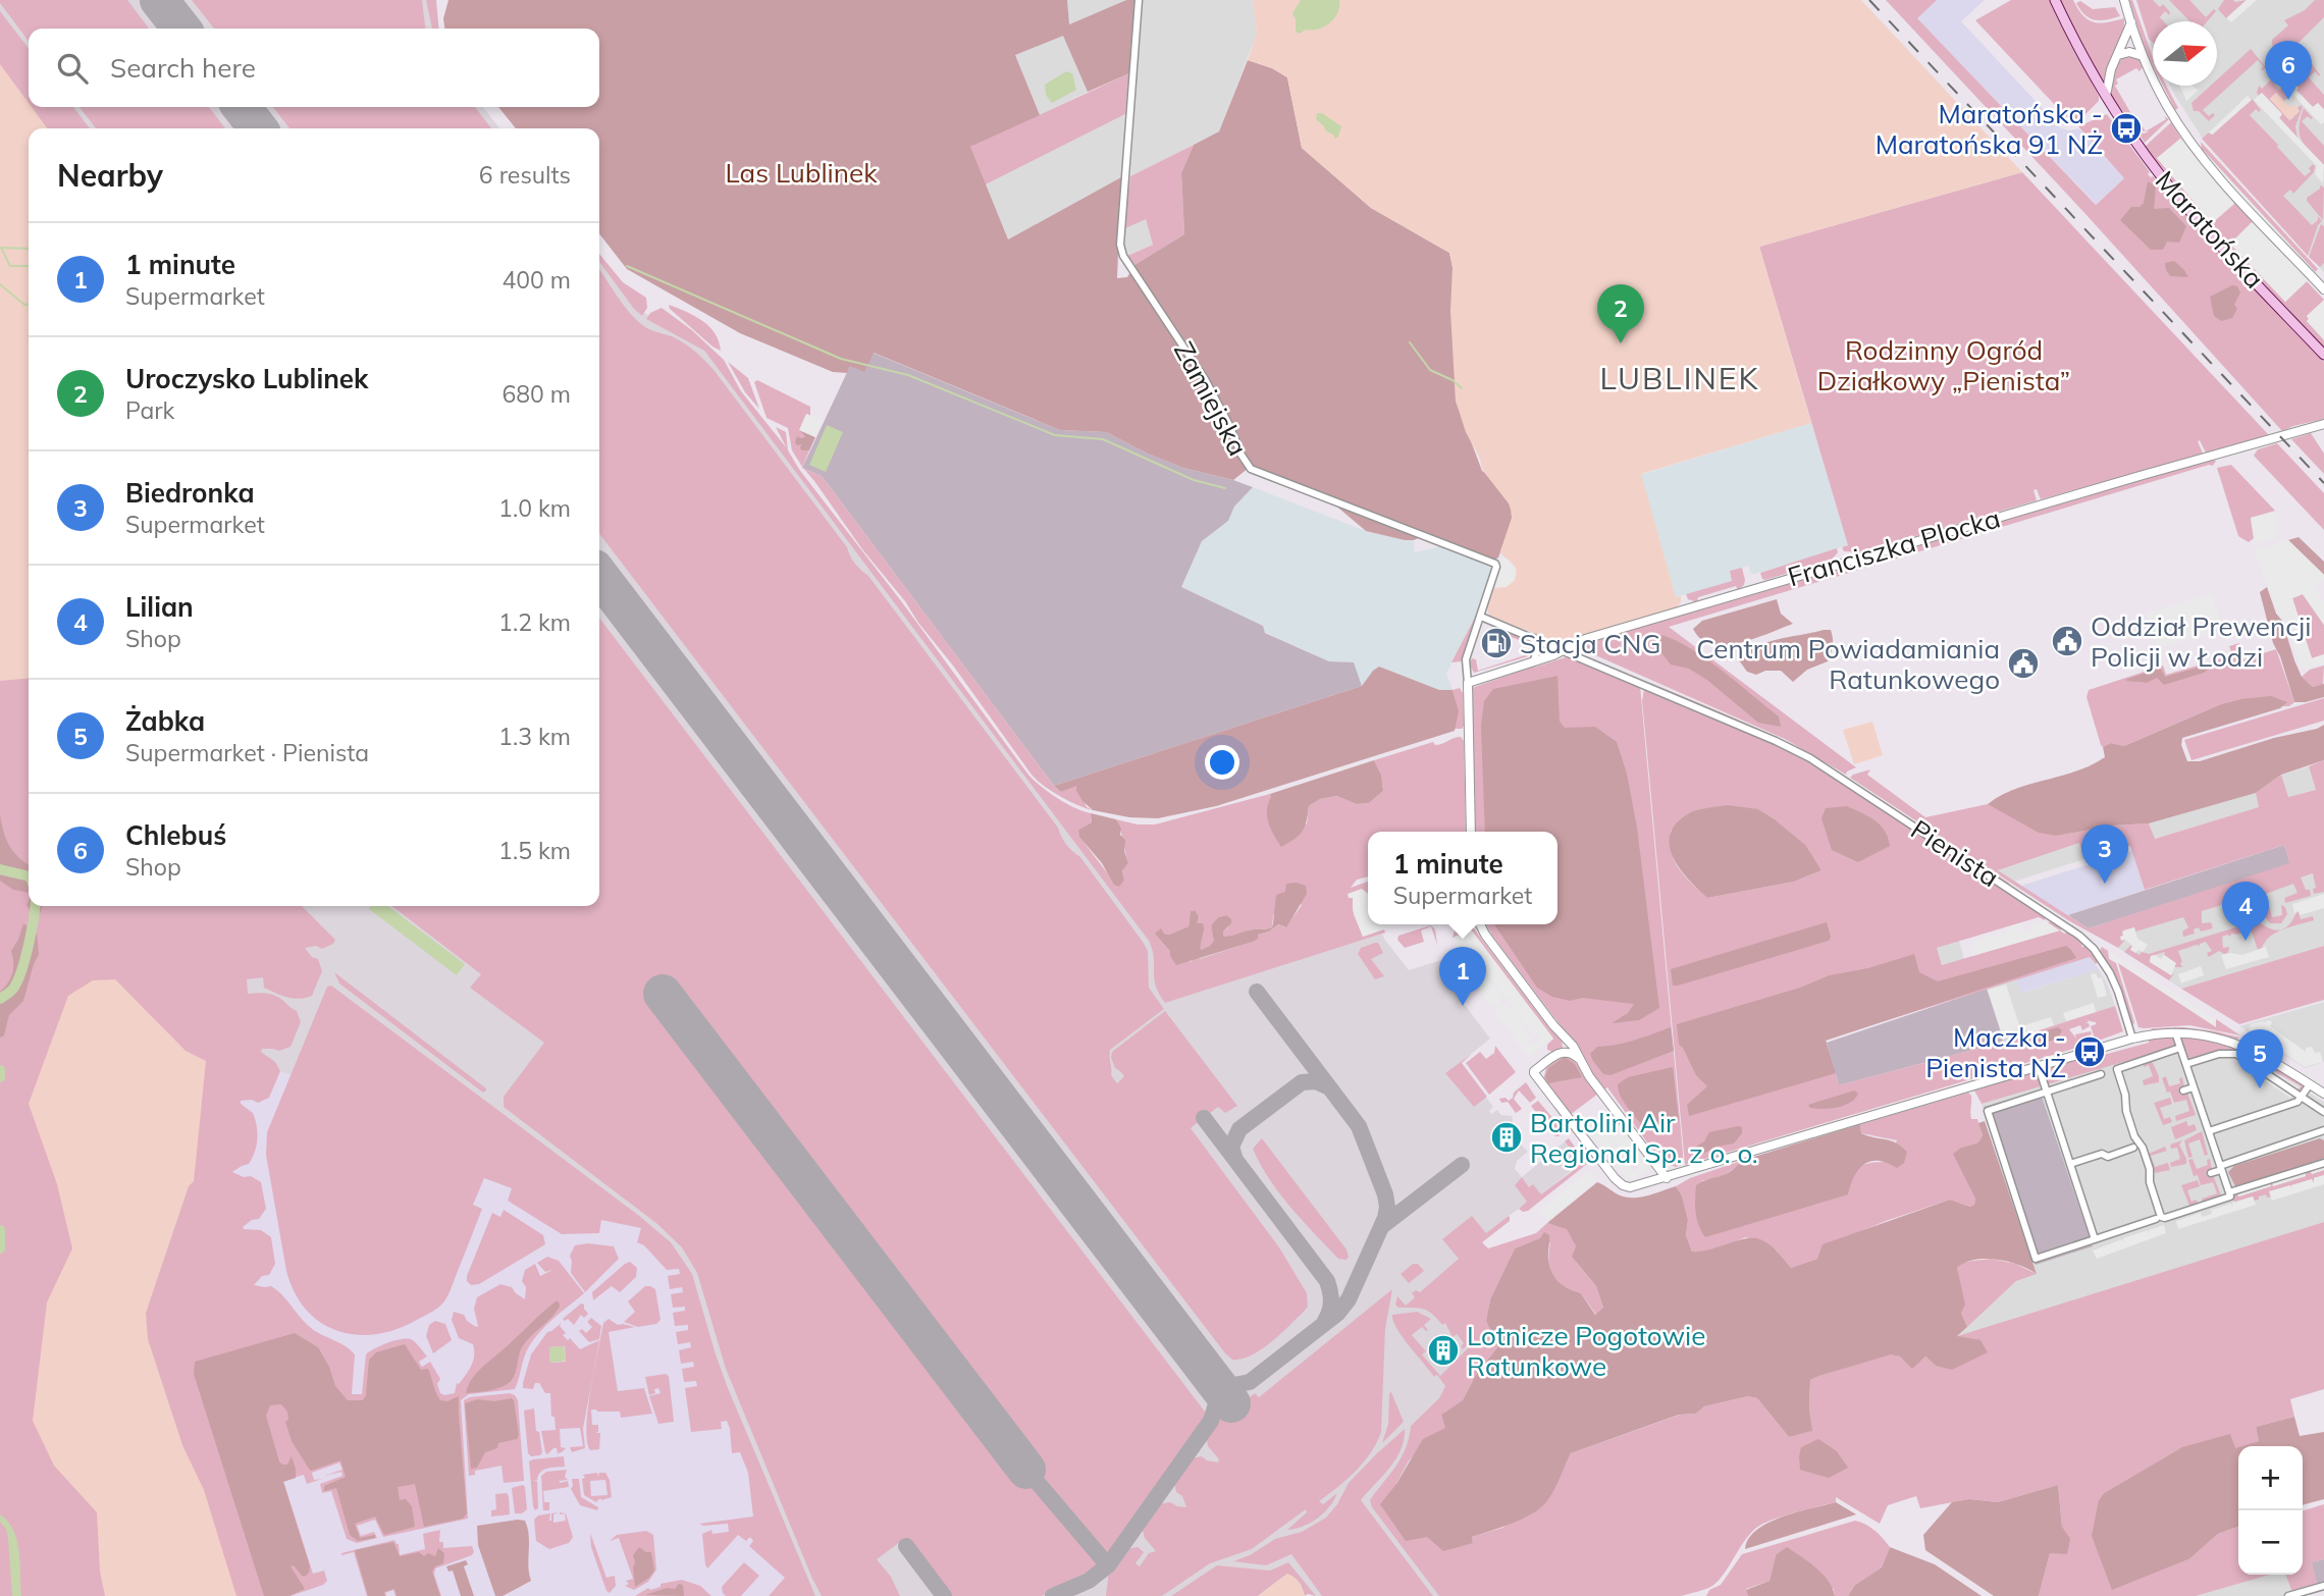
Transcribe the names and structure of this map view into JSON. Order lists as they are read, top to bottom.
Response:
{
  "streets": {
    "main road": ["Maratońska"],
    "street": ["Zamiejska", "Franciszka Plocka", "Pienista"]
  },
  "crossings": [
    ["Zamiejska", "Franciszka Plocka"],
    ["Zamiejska", "Pienista"],
    ["Franciszka Plocka", "Pienista"]
  ],
  "districts": ["LUBLINEK"],
  "parks": ["Las Lublinek", "Rodzinny Ogród Działkowy „Pienista”"],
  "places": {
    "bus stop": ["Maratońska - Maratońska 91 NŻ", "Maczka - Pienista NŻ"],
    "public building": ["Oddział Prewencji Policji w Łodzi", "Centrum Powiadamiania Ratunkowego"],
    "fuel station": ["Stacja CNG"],
    "building": ["Bartolini Air Regional Sp. z o. o.", "Lotnicze Pogotowie Ratunkowe"]
  },
  "north": "right",
  "page": {
    "search": "Search here",
    "pins": [
      "6",
      "2",
      "3",
      "4",
      "1",
      "5"
    ],
    "heading": ["Nearby", "6 results"],
    "list": [
      {
        "mark": "1",
        "name": "1 minute",
        "note": "Supermarket",
        "value": "400 m"
      },
      {
        "mark": "2",
        "name": "Uroczysko Lublinek",
        "note": "Park",
        "value": "680 m"
      },
      {
        "mark": "3",
        "name": "Biedronka",
        "note": "Supermarket",
        "value": "1.0 km"
      },
      {
        "mark": "4",
        "name": "Lilian",
        "note": "Shop",
        "value": "1.2 km"
      },
      {
        "mark": "5",
        "name": "Żabka",
        "note": "Supermarket · Pienista",
        "value": "1.3 km"
      },
      {
        "mark": "6",
        "name": "Chlebuś",
        "note": "Shop",
        "value": "1.5 km"
      }
    ],
    "popup": ["1 minute", "Supermarket"],
    "map_buttons": ["+", "−"]
  }
}
